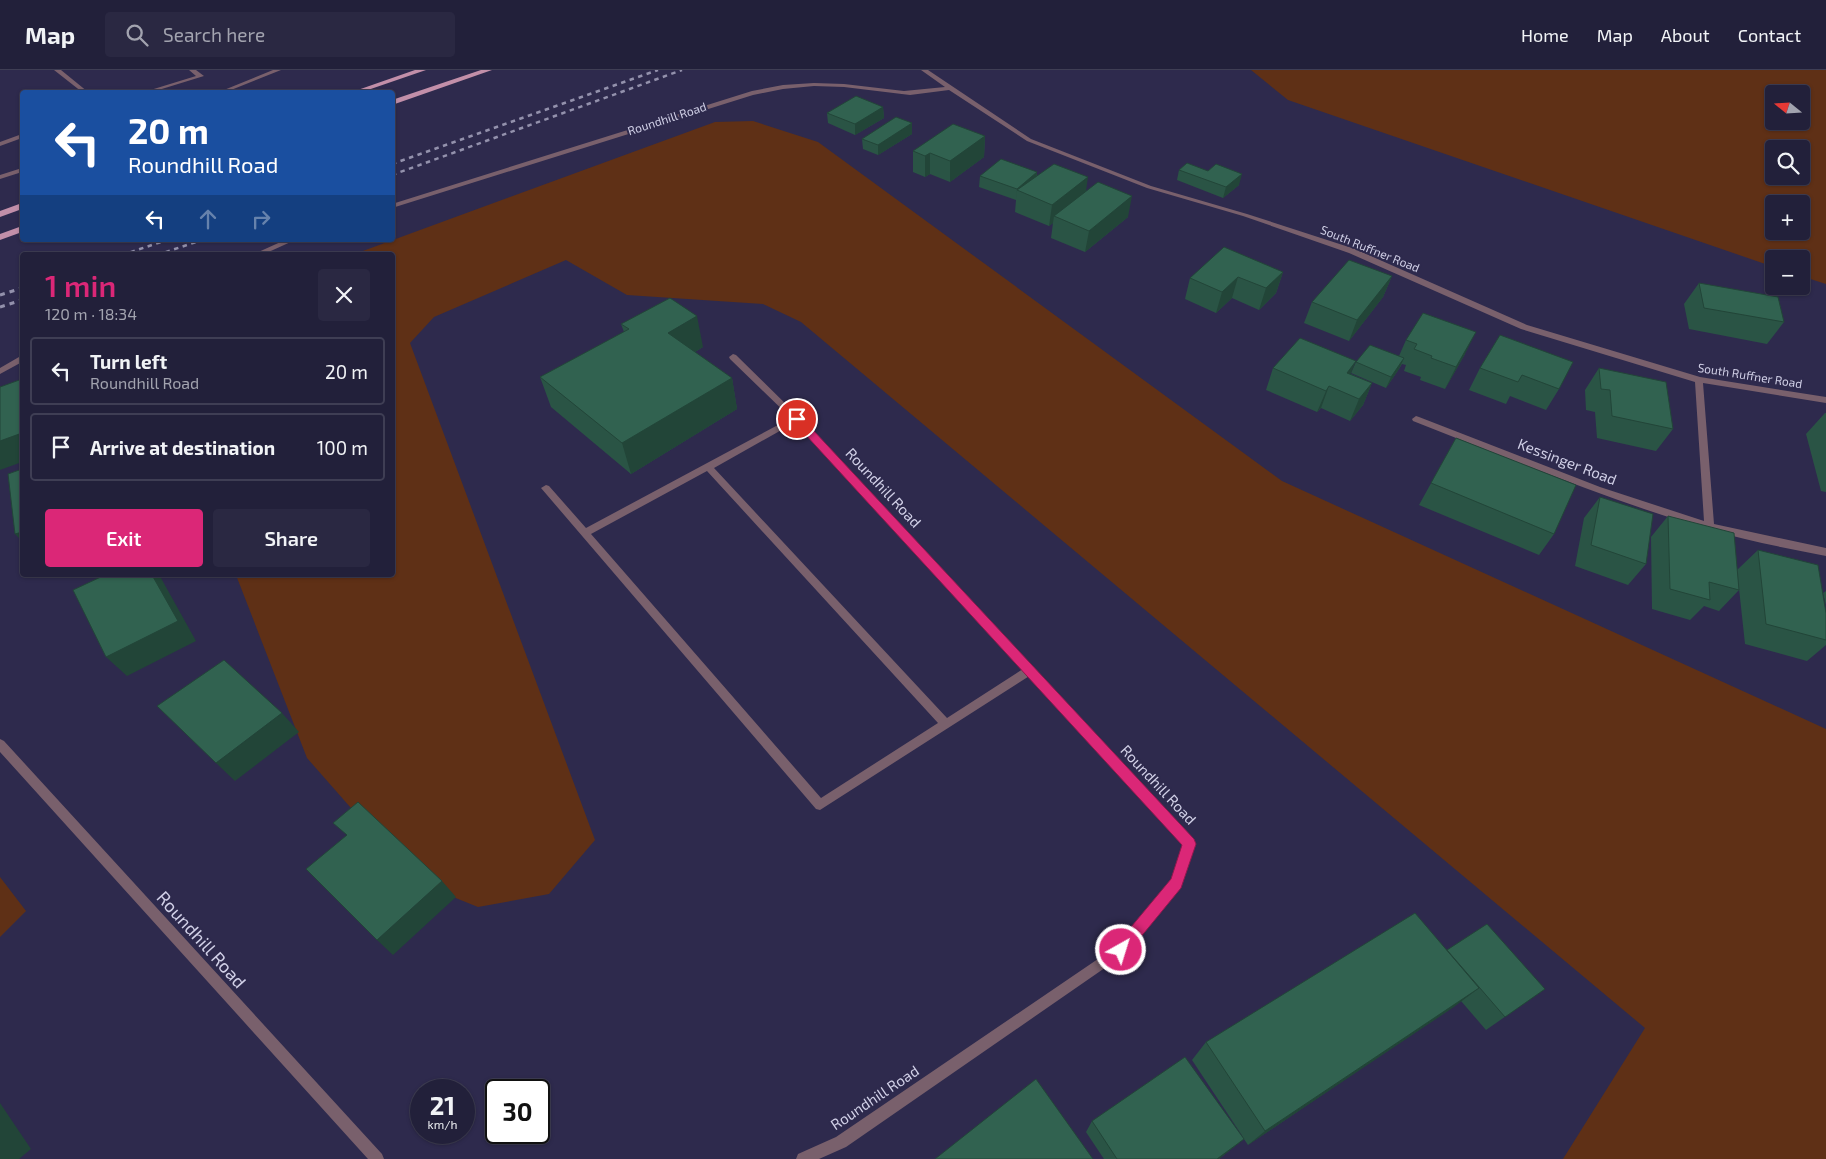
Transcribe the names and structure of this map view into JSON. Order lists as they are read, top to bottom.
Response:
{
  "streets": {
    "street": ["Roundhill Road", "South Ruffner Road", "Kessinger Road"]
  },
  "crossings": [
    ["Roundhill Road", "South Ruffner Road"]
  ],
  "north": "left",
  "page": {
    "header": "Map",
    "search": "Search here",
    "nav": [
      "Home",
      "Map",
      "About",
      "Contact"
    ],
    "map_buttons": ["+", "−"],
    "turn": ["20 m", "Roundhill Road"],
    "heading": ["1 min", "120 m · 18:34"],
    "list": [
      {
        "name": "Turn left",
        "note": "Roundhill Road",
        "value": "20 m"
      },
      {
        "name": "Arrive at destination",
        "value": "100 m"
      }
    ],
    "buttons": ["Exit", "Share"],
    "speed": "21 km/h",
    "limit": "30"
  }
}
